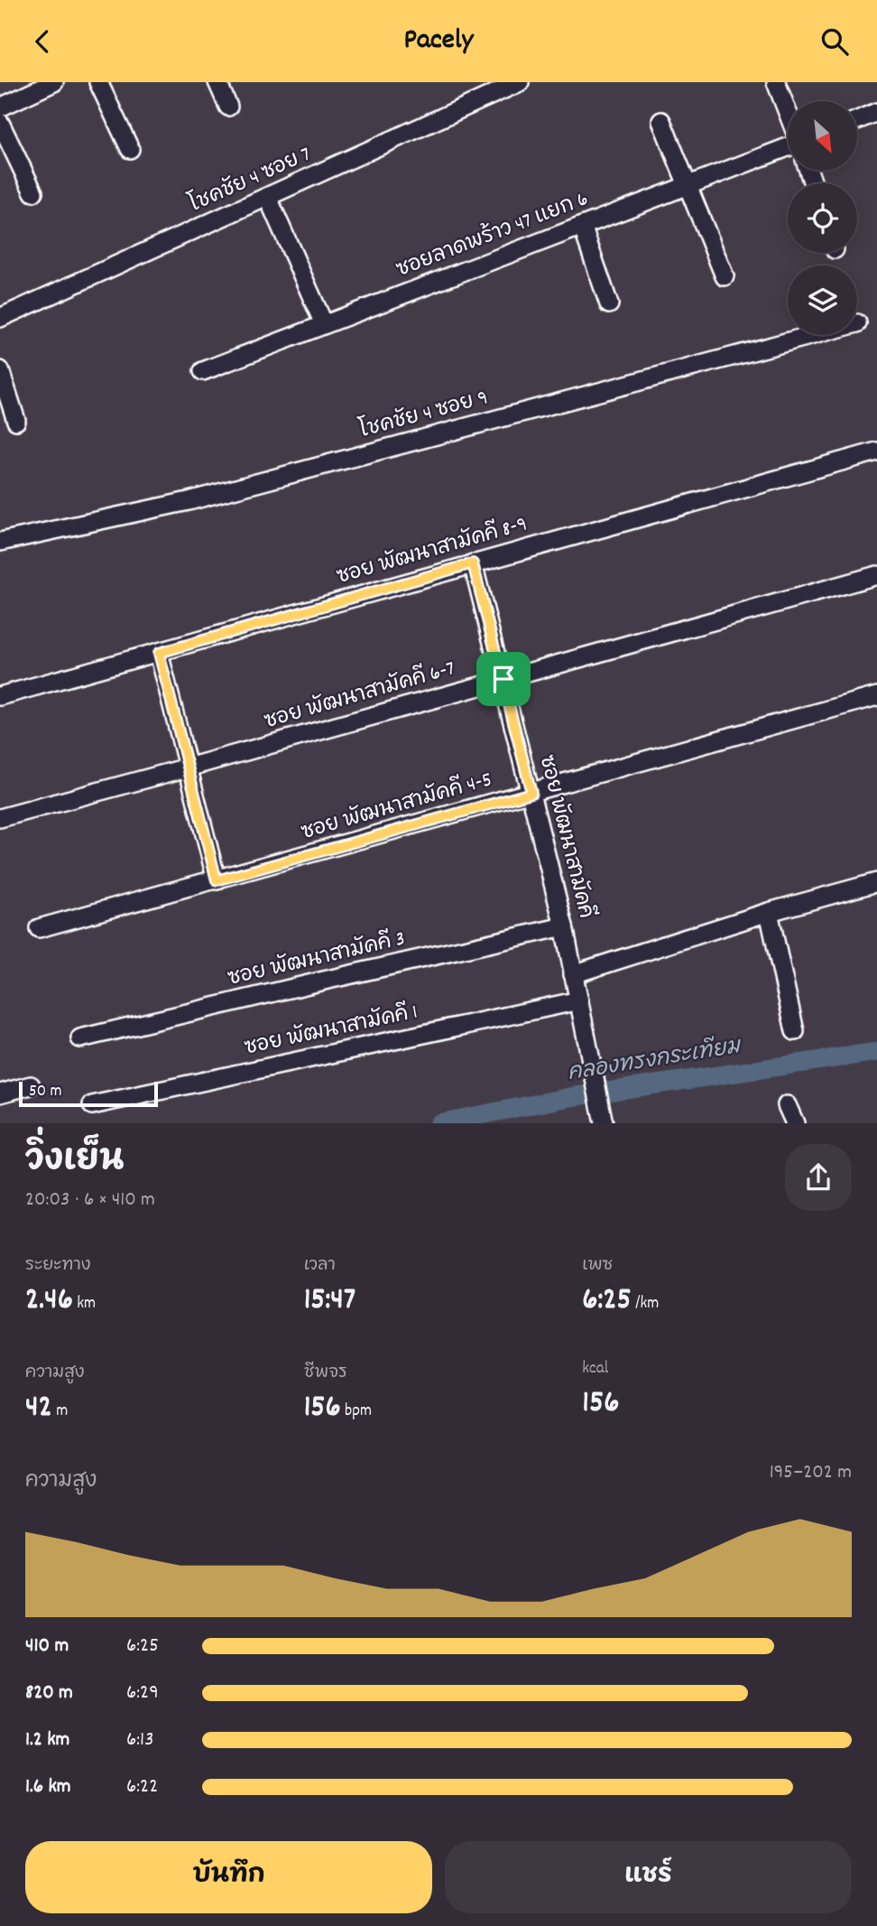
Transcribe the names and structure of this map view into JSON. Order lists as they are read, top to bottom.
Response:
{
  "streets": {
    "street": [
      "โชคชัย 4 ซอย 7",
      "ซอยลาดพร้าว 47 แยก 6",
      "โชคชัย 4 ซอย 9",
      "ซอย พัฒนาสามัคคี 8-9",
      "ซอย พัฒนาสามัคคี 6-7",
      "ซอย พัฒนาสามัคคี 4-5",
      "ซอย พัฒนาสามัคคี",
      "ซอย พัฒนาสามัคคี 3",
      "ซอย พัฒนาสามัคคี 1"
    ]
  },
  "crossings": [
    ["ซอย พัฒนาสามัคคี 8-9", "ซอย พัฒนาสามัคคี"],
    ["ซอย พัฒนาสามัคคี 6-7", "ซอย พัฒนาสามัคคี"],
    ["ซอย พัฒนาสามัคคี 4-5", "ซอย พัฒนาสามัคคี"],
    ["ซอย พัฒนาสามัคคี", "ซอย พัฒนาสามัคคี 3"],
    ["ซอย พัฒนาสามัคคี", "ซอย พัฒนาสามัคคี 1"]
  ],
  "water": ["คลองทรงกระเทียม"],
  "scale_bar": "50 m",
  "north": "bottom right",
  "page": {
    "header": "Pacely",
    "scale": "50 m",
    "heading": ["วิ่งเย็น", "20:03 · 6 × 410 m"],
    "stats": [
      ["ระยะทาง", "2.46 km"],
      ["เวลา", "15:47"],
      ["เพซ", "6:25 /km"],
      ["ความสูง", "42 m"],
      ["ชีพจร", "156 bpm"],
      ["kcal", "156"]
    ],
    "chart": ["ความสูง", "195–202 m"],
    "list": [
      {
        "name": "410 m",
        "note": "6:25"
      },
      {
        "name": "820 m",
        "note": "6:29"
      },
      {
        "name": "1.2 km",
        "note": "6:13"
      },
      {
        "name": "1.6 km",
        "note": "6:22"
      }
    ],
    "buttons": ["บันทึก", "แชร์"]
  }
}
